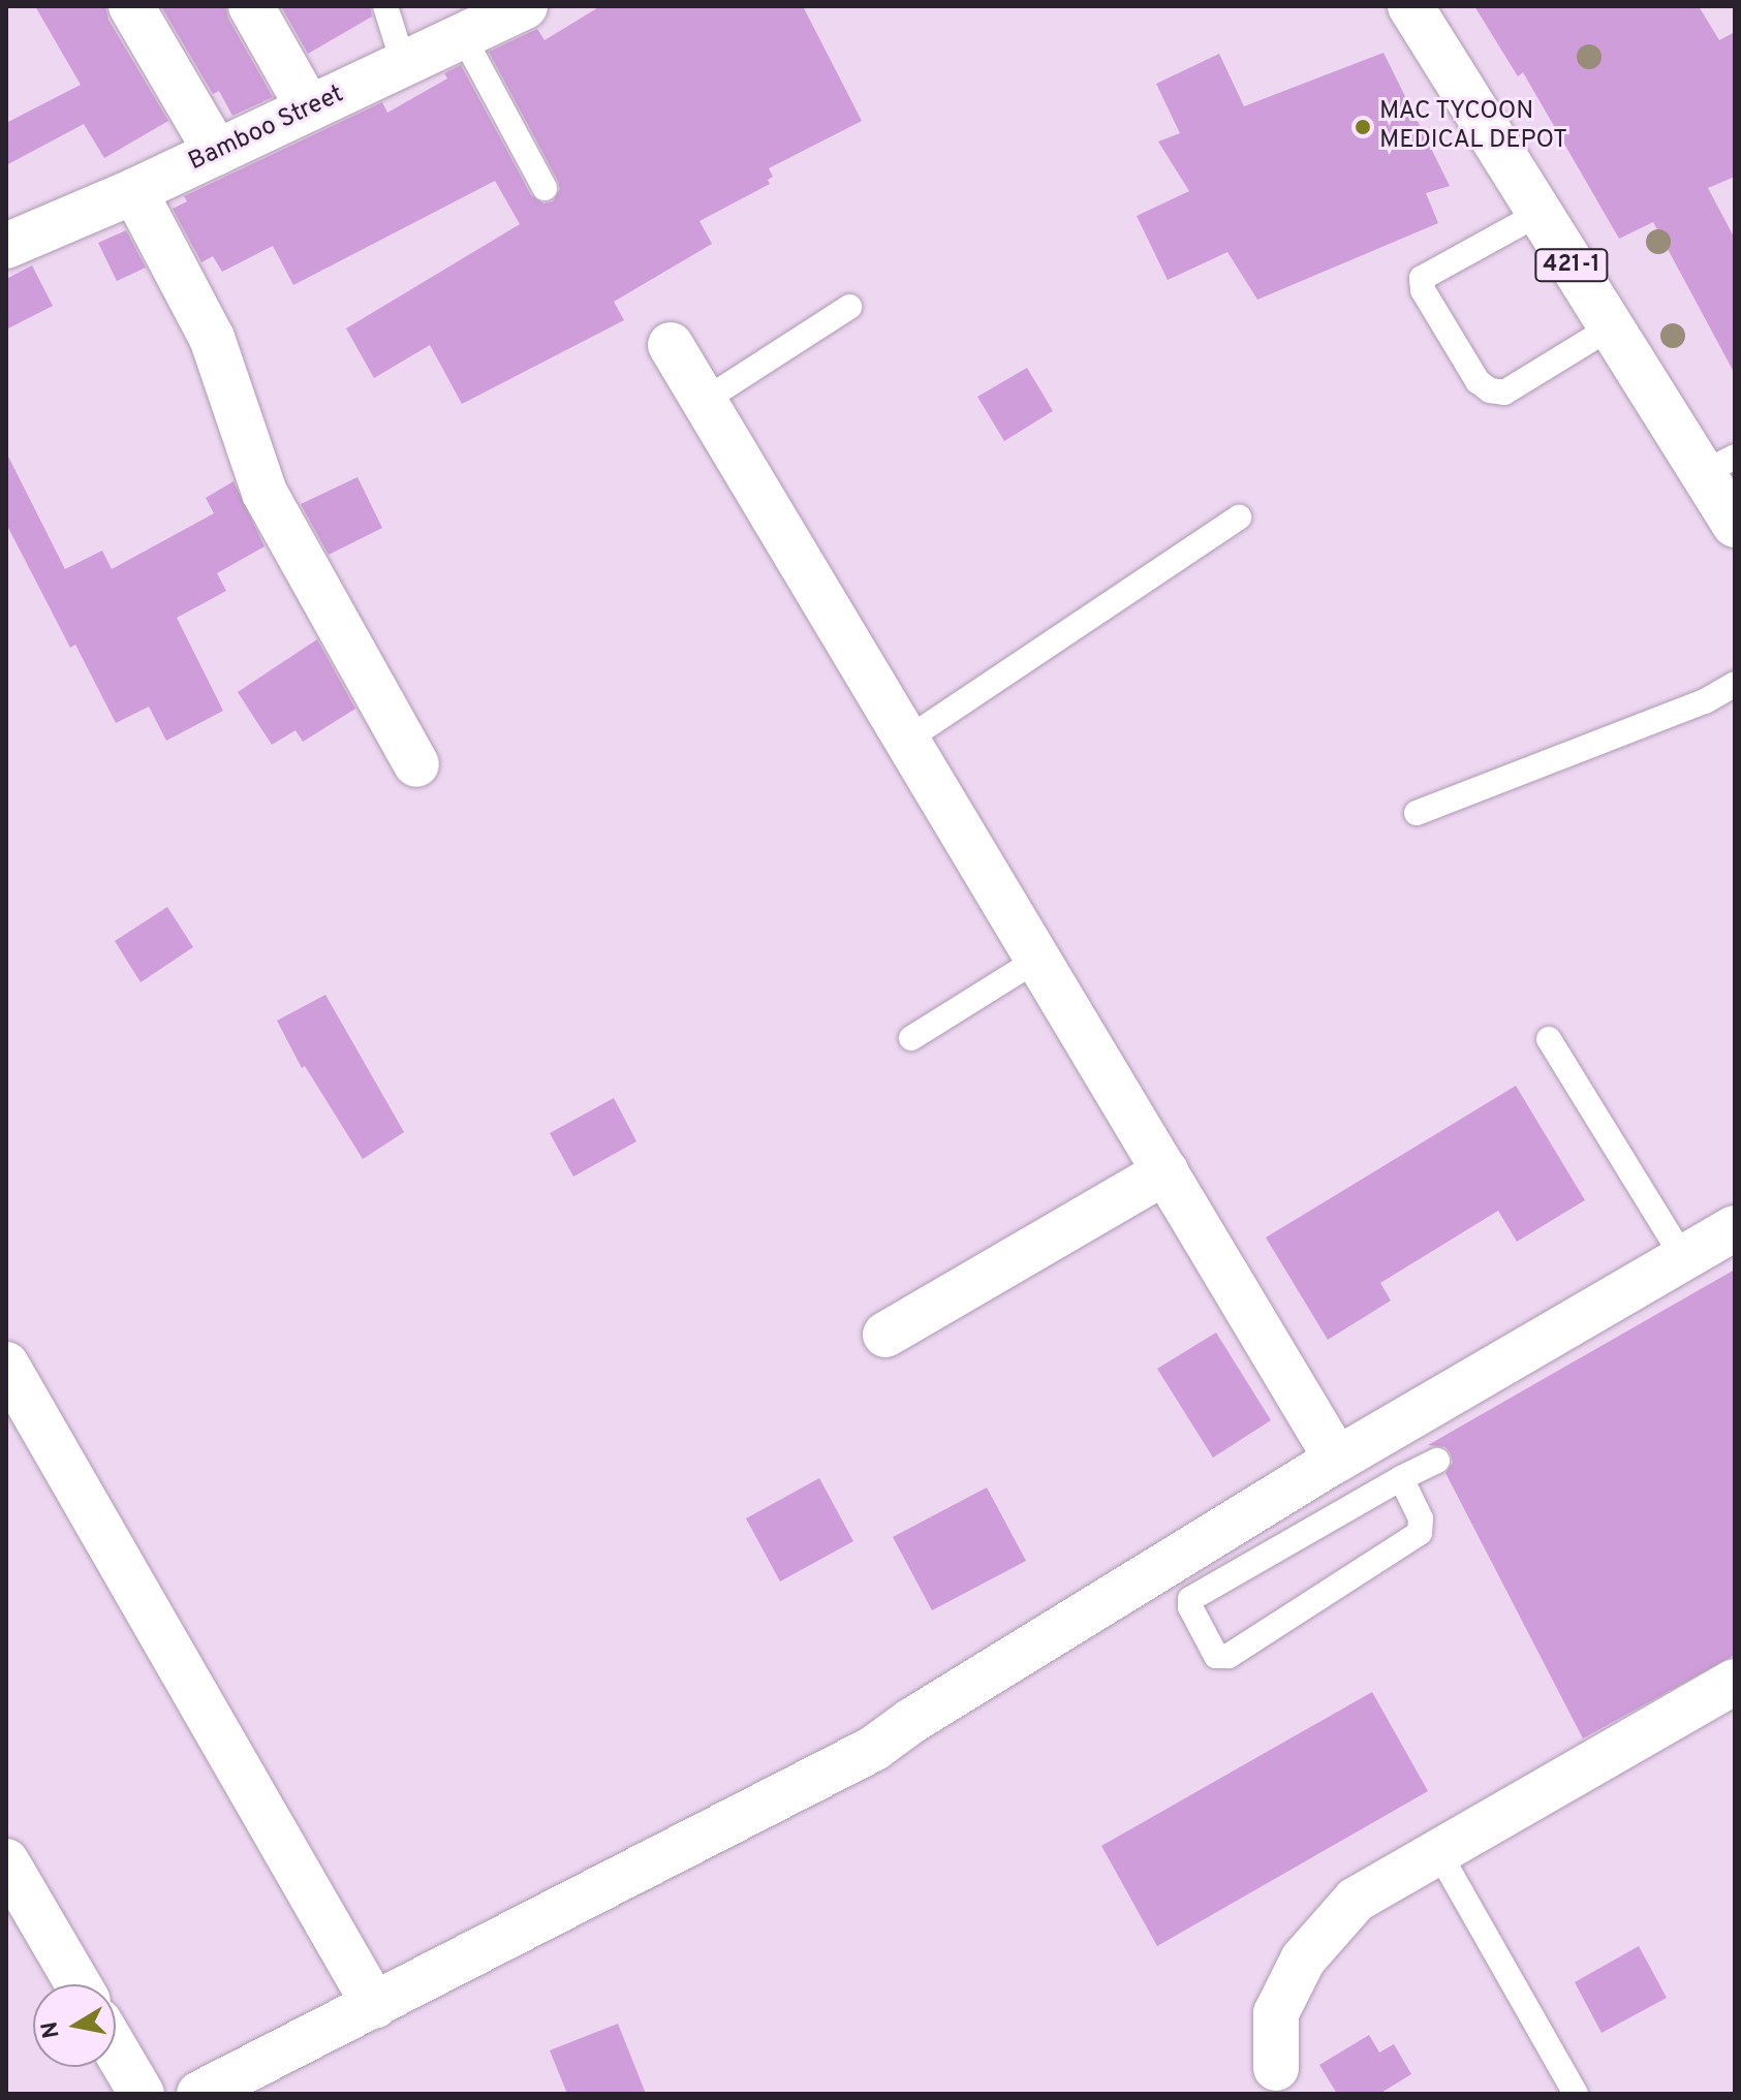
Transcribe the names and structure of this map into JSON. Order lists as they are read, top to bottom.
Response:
{
  "streets": {
    "street": ["Bamboo Street", "421-1"]
  },
  "places": ["MAC TYCOON MEDICAL DEPOT"],
  "north": "left"
}
